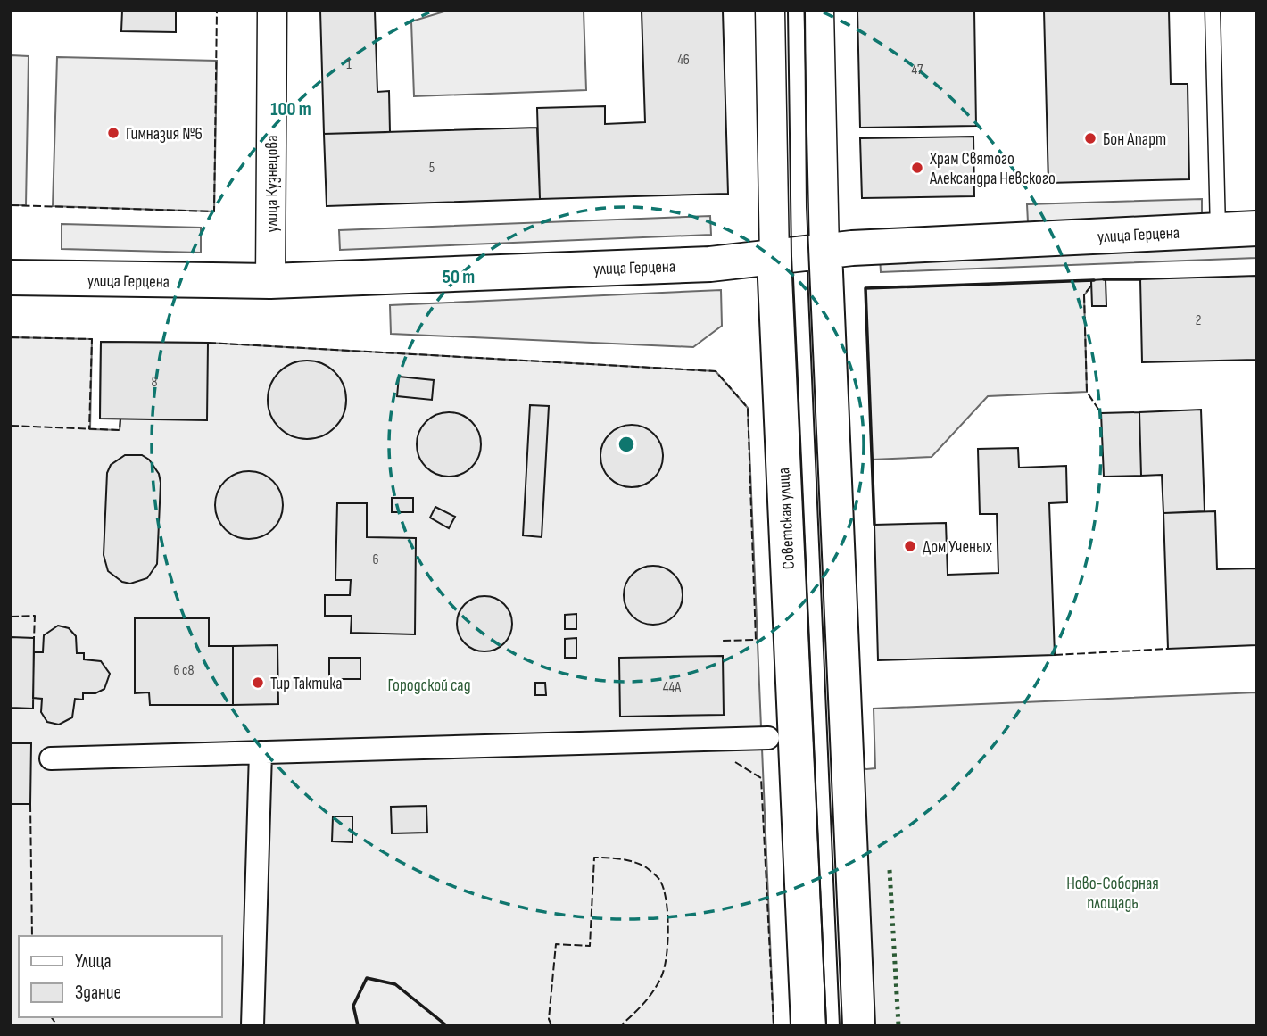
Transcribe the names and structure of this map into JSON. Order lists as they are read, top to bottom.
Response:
{
  "streets": {
    "street": ["улица Кузнецова", "улица Герцена", "Советская улица"]
  },
  "crossings": [
    ["улица Кузнецова", "улица Герцена"],
    ["улица Герцена", "Советская улица"]
  ],
  "parks": ["Городской сад", "Ново-Соборная площадь"],
  "places": [
    "Гимназия №6",
    "Бон Апарт",
    "Храм Святого Александра Невского",
    "Дом Ученых",
    "Тир Тактика"
  ],
  "house_numbers": [
    "46",
    "1",
    "47",
    "5",
    "2",
    "8",
    "6",
    "6 с8",
    "44А"
  ],
  "legend": ["Улица", "Здание"],
  "rings": ["100 m", "50 m"]
}
